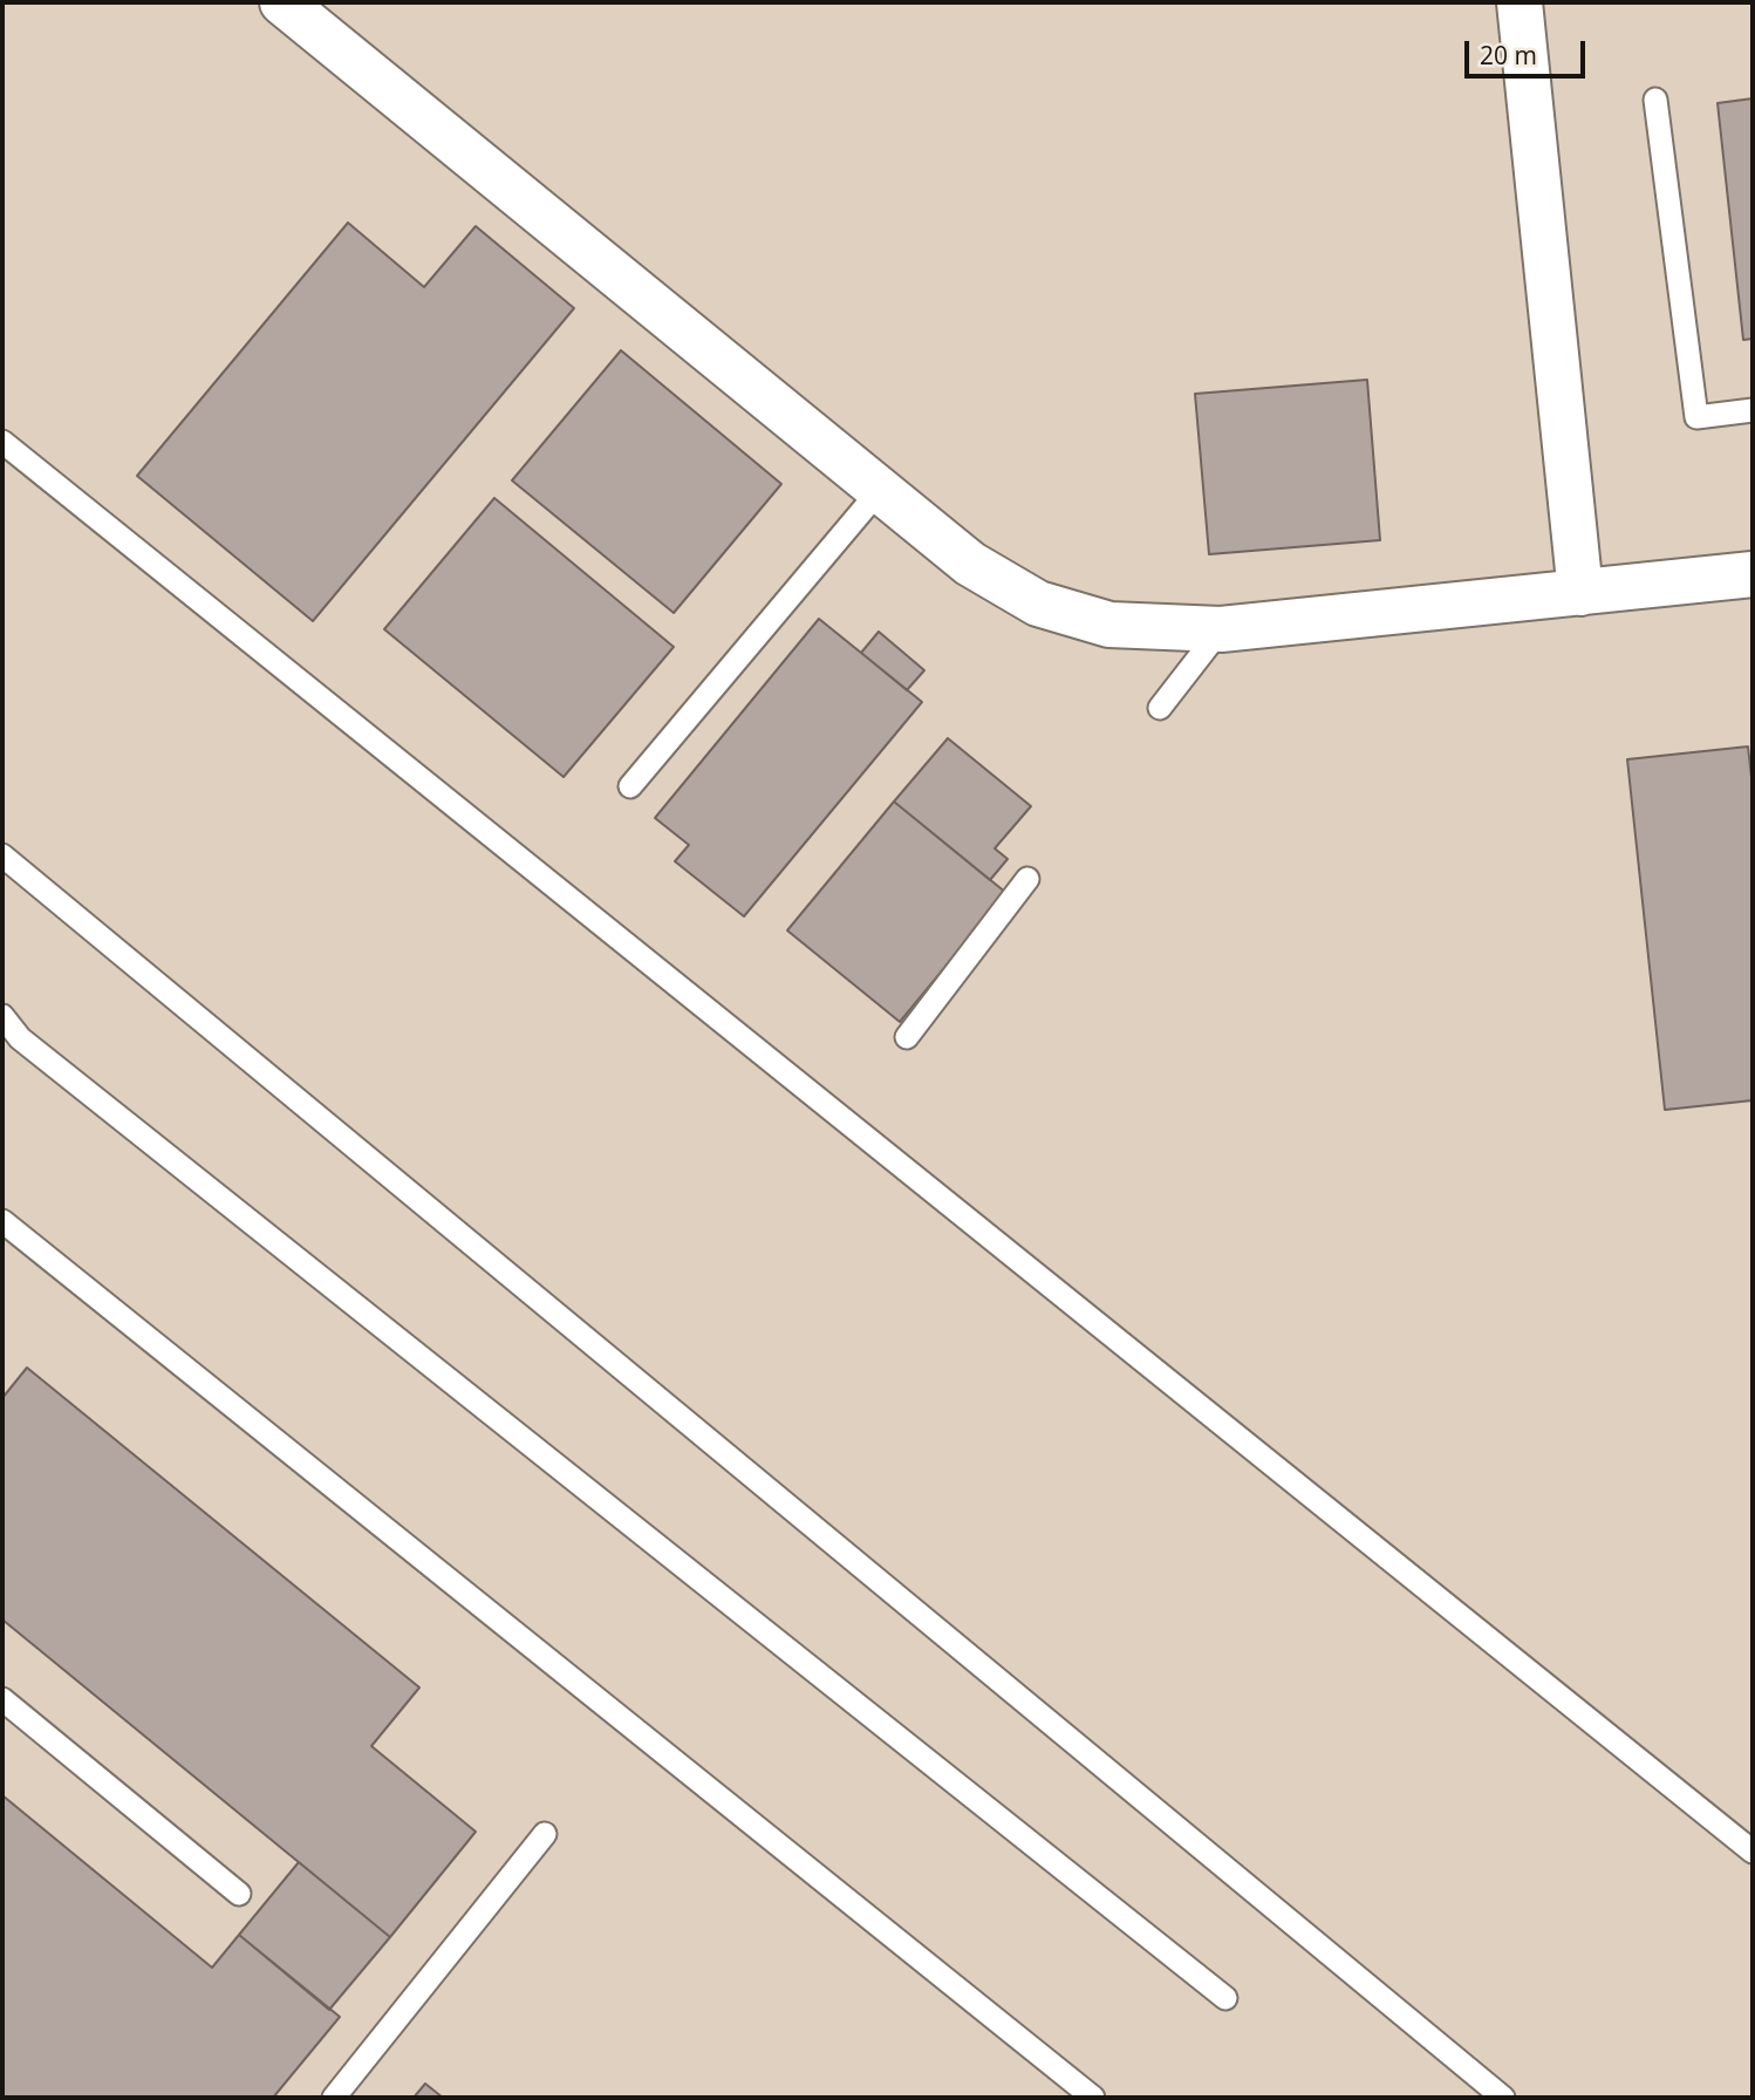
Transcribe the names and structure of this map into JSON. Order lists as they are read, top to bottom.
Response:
{
  "scale_bar": "20 m"
}
